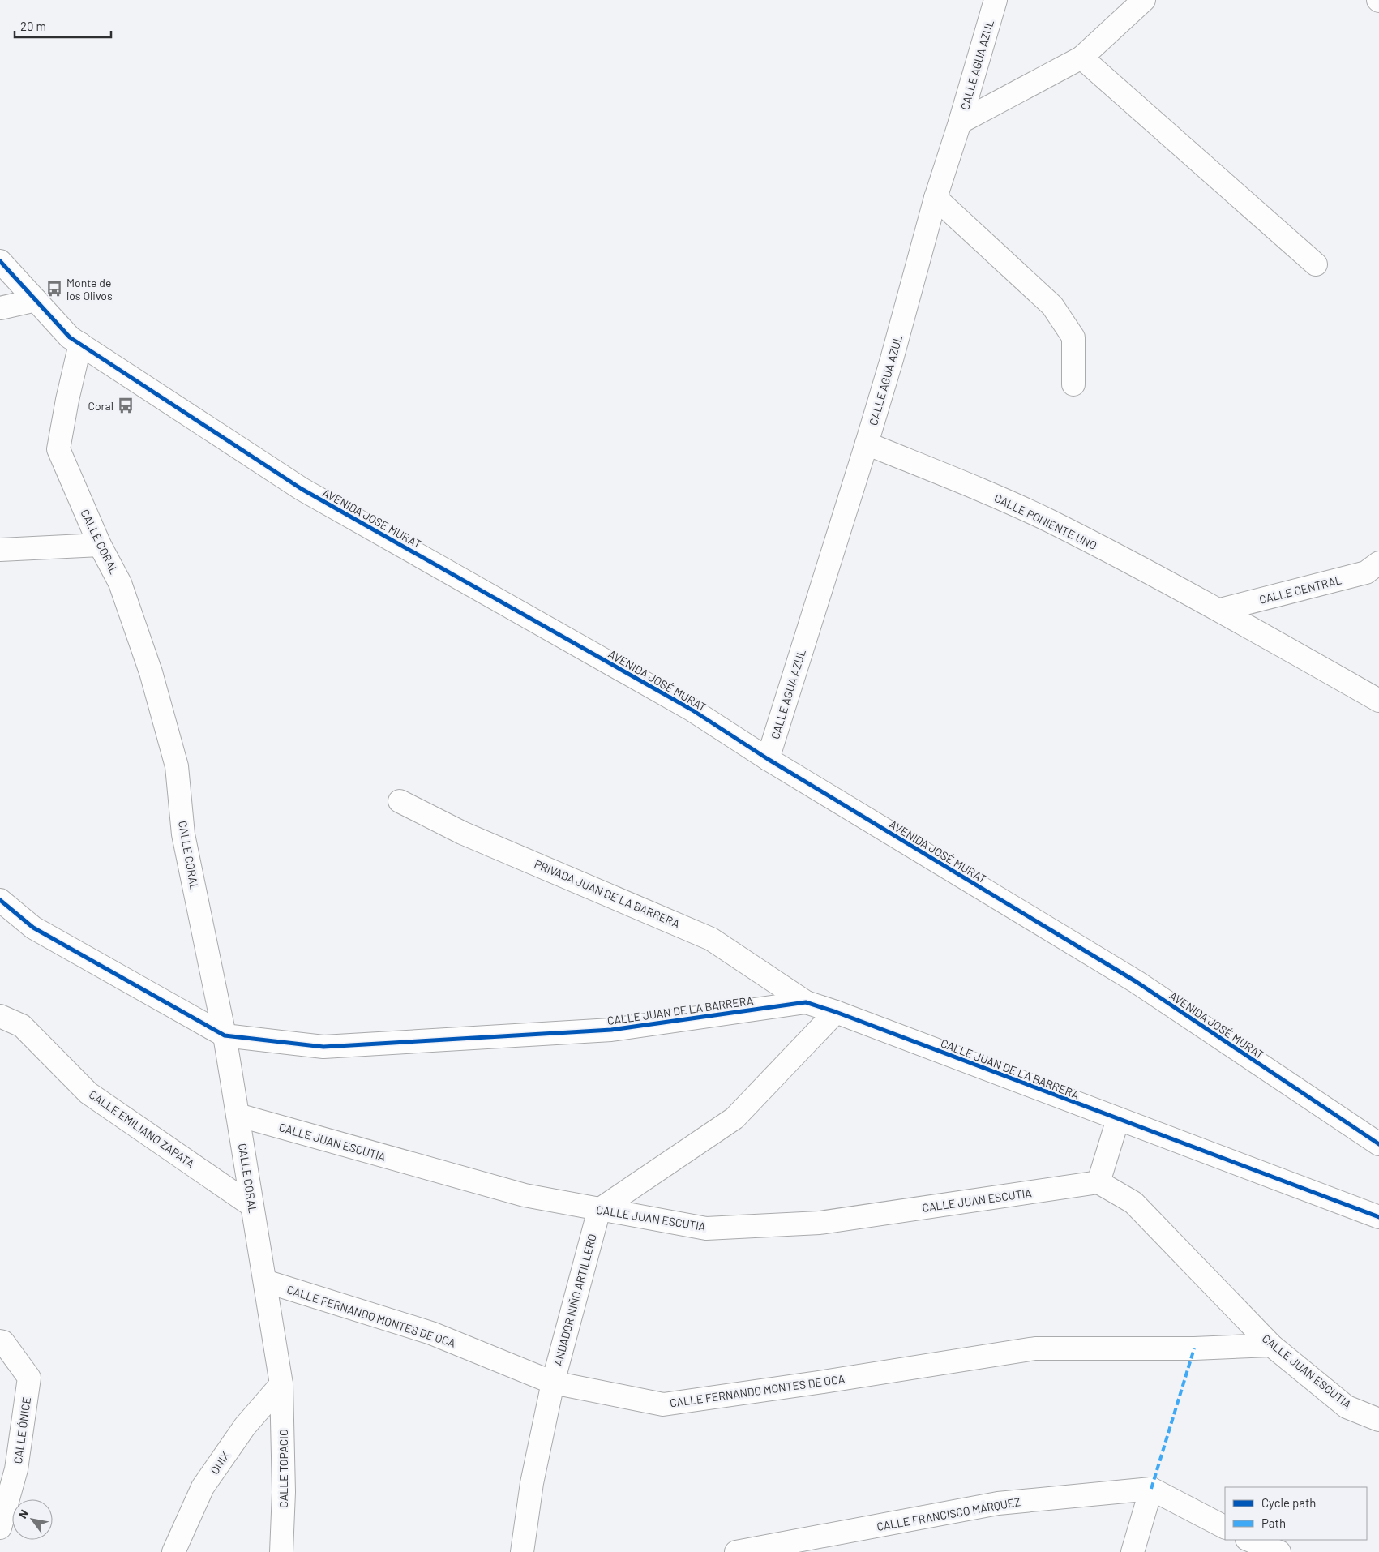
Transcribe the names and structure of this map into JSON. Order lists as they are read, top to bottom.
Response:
{
  "streets": {
    "street": [
      "CALLE AGUA AZUL",
      "AVENIDA JOSÉ MURAT",
      "CALLE PONIENTE UNO",
      "CALLE CORAL",
      "CALLE CENTRAL",
      "PRIVADA JUAN DE LA BARRERA",
      "CALLE JUAN DE LA BARRERA",
      "CALLE EMILIANO ZAPATA",
      "CALLE JUAN ESCUTIA",
      "ANDADOR NIÑO ARTILLERO",
      "CALLE FERNANDO MONTES DE OCA",
      "CALLE ÓNICE",
      "ONIX",
      "CALLE TOPACIO",
      "CALLE FRANCISCO MÁRQUEZ"
    ]
  },
  "crossings": [
    ["CALLE AGUA AZUL", "AVENIDA JOSÉ MURAT"],
    ["CALLE AGUA AZUL", "CALLE PONIENTE UNO"],
    ["AVENIDA JOSÉ MURAT", "CALLE CORAL"],
    ["CALLE PONIENTE UNO", "CALLE CENTRAL"],
    ["CALLE CORAL", "CALLE JUAN DE LA BARRERA"],
    ["CALLE CORAL", "CALLE EMILIANO ZAPATA"],
    ["CALLE CORAL", "CALLE JUAN ESCUTIA"],
    ["CALLE CORAL", "CALLE FERNANDO MONTES DE OCA"],
    ["CALLE CORAL", "ONIX"],
    ["CALLE CORAL", "CALLE TOPACIO"],
    ["PRIVADA JUAN DE LA BARRERA", "CALLE JUAN DE LA BARRERA"],
    ["CALLE JUAN ESCUTIA", "ANDADOR NIÑO ARTILLERO"],
    ["CALLE JUAN ESCUTIA", "CALLE FERNANDO MONTES DE OCA"],
    ["ANDADOR NIÑO ARTILLERO", "CALLE FERNANDO MONTES DE OCA"],
    ["ONIX", "CALLE TOPACIO"]
  ],
  "places": {
    "bus stop": ["Monte de los Olivos", "Coral"]
  },
  "legend": ["Cycle path", "Path"],
  "scale_bar": "20 m",
  "north": "top left"
}
